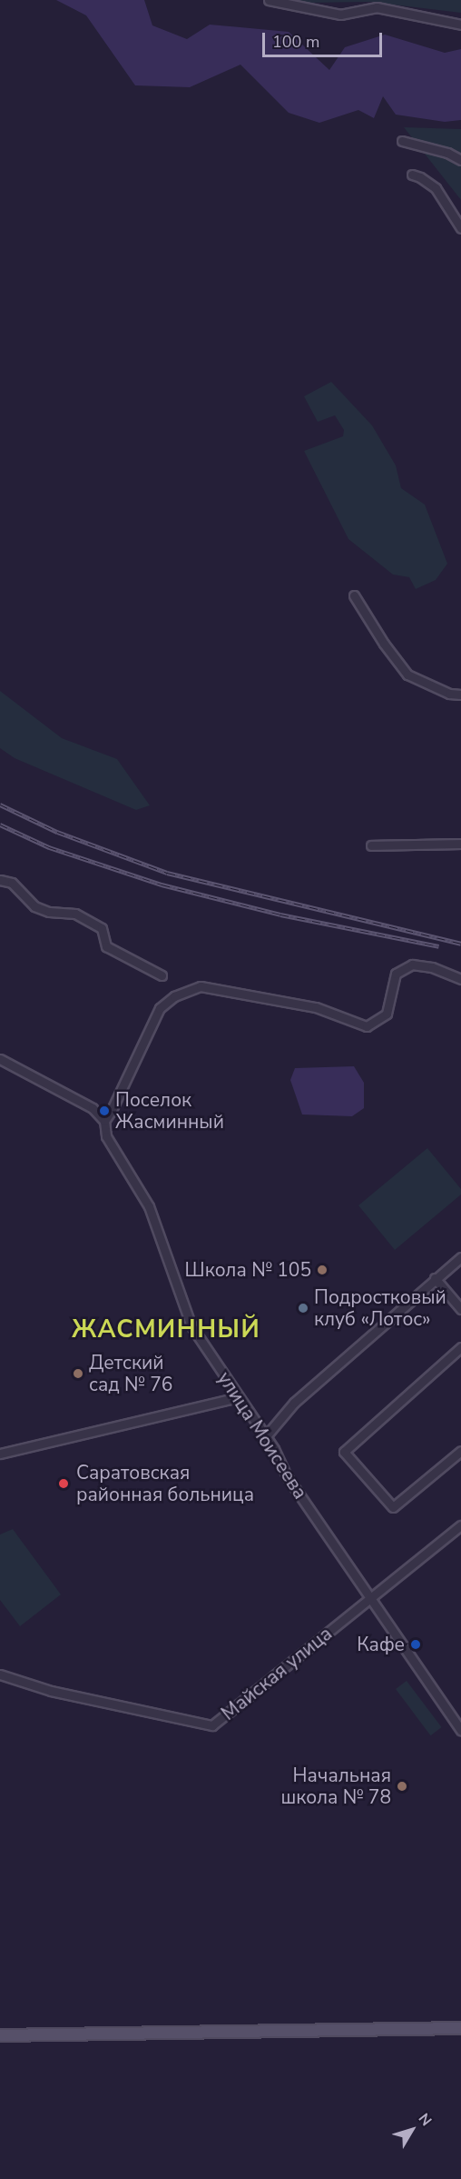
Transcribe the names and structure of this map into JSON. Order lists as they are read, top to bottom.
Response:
{
  "streets": {
    "street": ["улица Моисеева", "Майская улица"]
  },
  "crossings": [
    ["улица Моисеева", "Майская улица"]
  ],
  "districts": ["ЖАСМИННЫЙ"],
  "places": [
    "Поселок Жасминный",
    "Школа № 105",
    "Подростковый клуб «Лотос»",
    "Детский сад № 76",
    "Саратовская районная больница",
    "Кафе",
    "Начальная школа № 78"
  ],
  "scale_bar": "100 m",
  "north": "top right"
}
